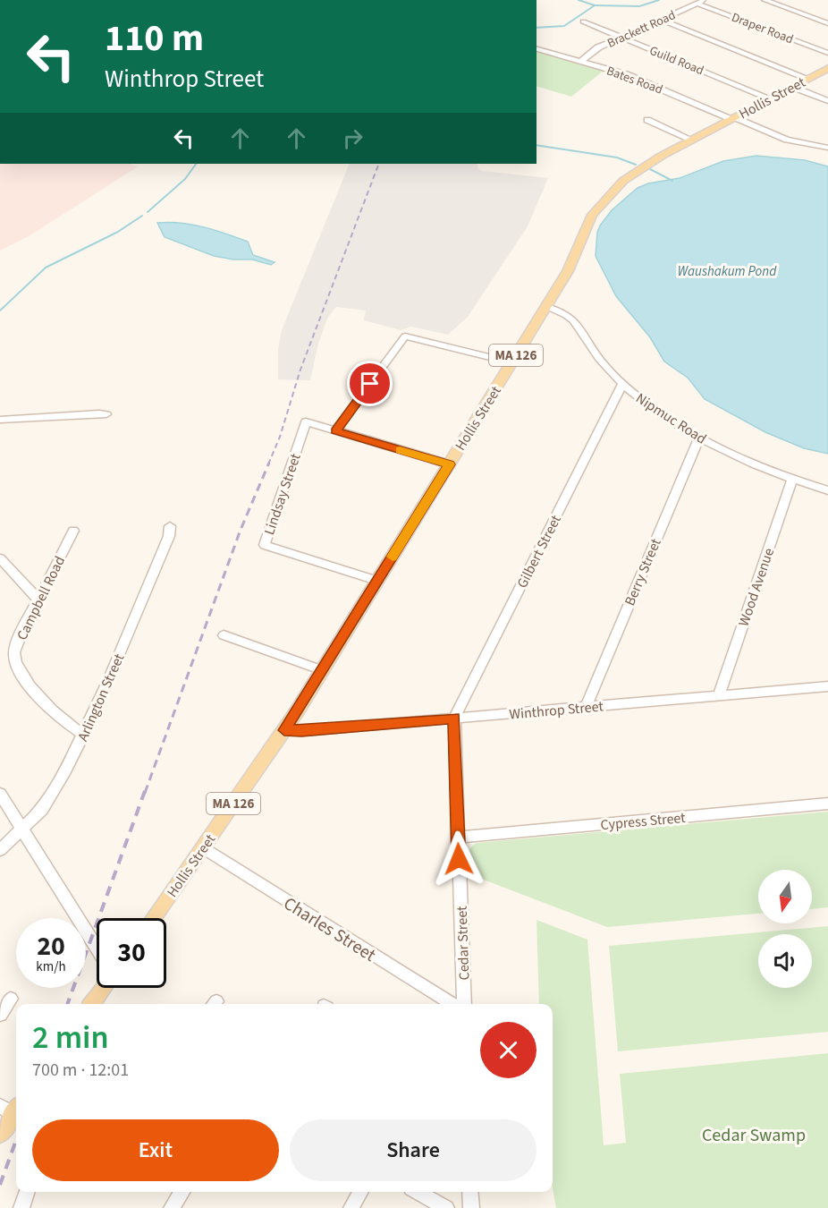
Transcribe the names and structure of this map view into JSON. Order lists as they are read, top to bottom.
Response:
{
  "streets": {
    "main road": ["Hollis Street", "MA 126"],
    "street": [
      "Draper Road",
      "Brackett Road",
      "Guild Road",
      "Bates Road",
      "Nipmuc Road",
      "Lindsay Street",
      "Gilbert Street",
      "Berry Street",
      "Wood Avenue",
      "Campbell Road",
      "Arlington Street",
      "Winthrop Street",
      "Cypress Street",
      "Charles Street",
      "Cedar Street"
    ]
  },
  "crossings": [
    ["Draper Road", "Brackett Road"],
    ["Brackett Road", "Guild Road"],
    ["Brackett Road", "Bates Road"],
    ["Guild Road", "Hollis Street"],
    ["Bates Road", "Hollis Street"],
    ["Hollis Street", "Nipmuc Road"],
    ["Hollis Street", "Lindsay Street"],
    ["Hollis Street", "Winthrop Street"],
    ["Hollis Street", "Charles Street"],
    ["Nipmuc Road", "Gilbert Street"],
    ["Nipmuc Road", "Berry Street"],
    ["Nipmuc Road", "Wood Avenue"],
    ["Gilbert Street", "Winthrop Street"],
    ["Gilbert Street", "Cedar Street"],
    ["Berry Street", "Winthrop Street"],
    ["Wood Avenue", "Winthrop Street"],
    ["Campbell Road", "Arlington Street"],
    ["Winthrop Street", "Cedar Street"],
    ["Cypress Street", "Cedar Street"]
  ],
  "water": ["Waushakum Pond"],
  "parks": ["Cedar Swamp"],
  "north": "bottom",
  "page": {
    "turn": ["110 m", "Winthrop Street"],
    "speed": "20 km/h",
    "limit": "30",
    "heading": ["2 min", "700 m · 12:01"],
    "buttons": ["Exit", "Share"]
  }
}
